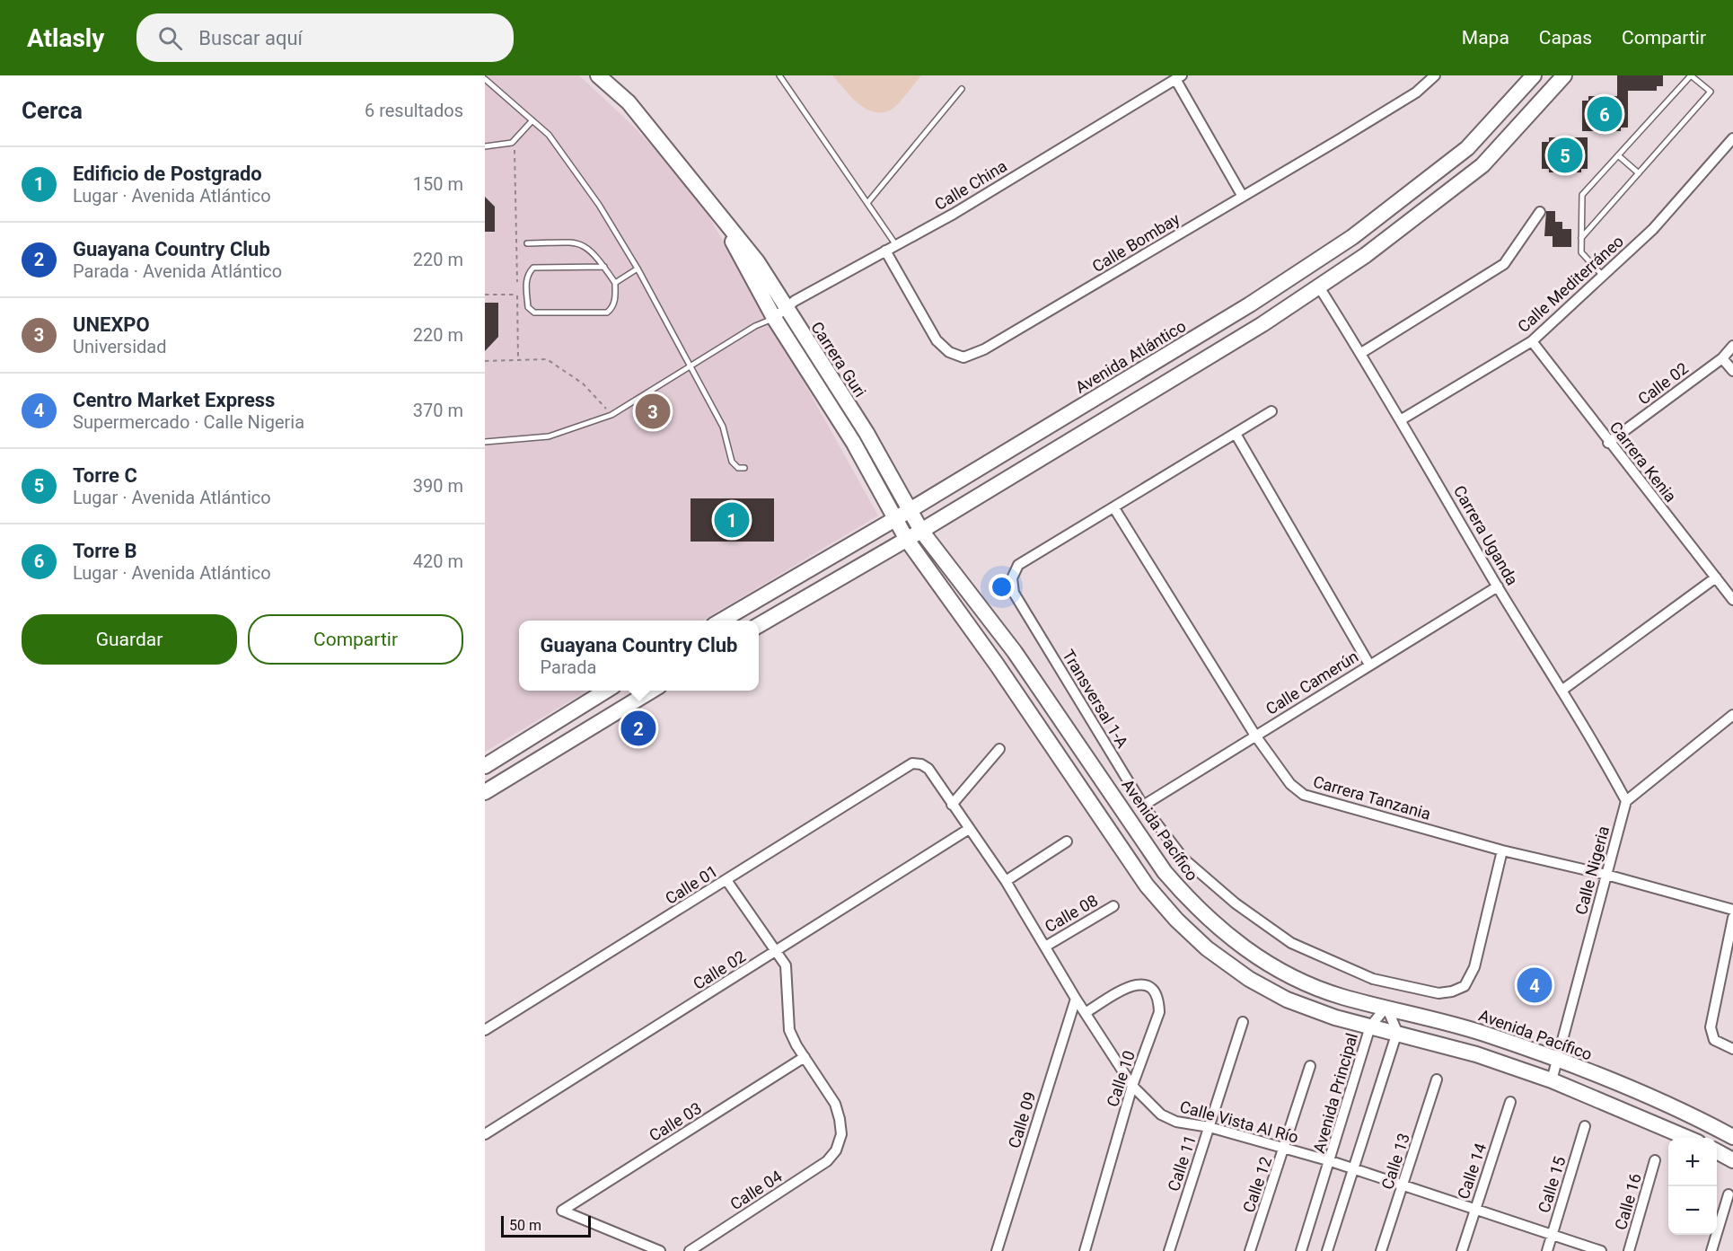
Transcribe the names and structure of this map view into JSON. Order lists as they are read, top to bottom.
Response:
{
  "streets": {
    "street": [
      "Calle China",
      "Calle Bombay",
      "Calle Mediterráneo",
      "Avenida Atlántico",
      "Carrera Guri",
      "Calle 02",
      "Carrera Kenia",
      "Carrera Uganda",
      "Calle Camerún",
      "Transversal 1-A",
      "Carrera Tanzania",
      "Avenida Pacífico",
      "Calle Nigeria",
      "Calle 01",
      "Calle 08",
      "Calle 10",
      "Avenida Principal",
      "Calle 09",
      "Calle 03",
      "Calle Vista Al Río",
      "Calle 13",
      "Calle 11",
      "Calle 14",
      "Calle 12",
      "Calle 15",
      "Calle 04",
      "Calle 16"
    ]
  },
  "crossings": [
    ["Calle China", "Calle Bombay"],
    ["Calle China", "Carrera Guri"],
    ["Calle Mediterráneo", "Carrera Kenia"],
    ["Calle Mediterráneo", "Carrera Uganda"],
    ["Avenida Atlántico", "Carrera Guri"],
    ["Carrera Guri", "Avenida Pacífico"],
    ["Calle 02", "Carrera Kenia"],
    ["Calle 02", "Calle Vista Al Río"],
    ["Carrera Uganda", "Calle Camerún"],
    ["Carrera Uganda", "Calle Nigeria"],
    ["Calle Camerún", "Transversal 1-A"],
    ["Calle Camerún", "Carrera Tanzania"],
    ["Transversal 1-A", "Carrera Tanzania"],
    ["Carrera Tanzania", "Calle Nigeria"],
    ["Avenida Pacífico", "Calle Nigeria"],
    ["Avenida Pacífico", "Avenida Principal"],
    ["Calle 01", "Calle Vista Al Río"],
    ["Calle 08", "Calle Vista Al Río"],
    ["Calle 10", "Calle Vista Al Río"],
    ["Avenida Principal", "Calle Vista Al Río"],
    ["Calle 09", "Calle Vista Al Río"],
    ["Calle 03", "Calle 04"],
    ["Calle Vista Al Río", "Calle 13"],
    ["Calle Vista Al Río", "Calle 11"],
    ["Calle Vista Al Río", "Calle 14"],
    ["Calle Vista Al Río", "Calle 12"],
    ["Calle Vista Al Río", "Calle 15"]
  ],
  "scale_bar": "50 m",
  "page": {
    "header": "Atlasly",
    "search": "Buscar aquí",
    "nav": ["Mapa", "Capas", "Compartir"],
    "heading": ["Cerca", "6 resultados"],
    "pins": [
      "6",
      "5",
      "3",
      "1",
      "2",
      "4"
    ],
    "list": [
      {
        "mark": "1",
        "name": "Edificio de Postgrado",
        "note": "Lugar · Avenida Atlántico",
        "value": "150 m"
      },
      {
        "mark": "2",
        "name": "Guayana Country Club",
        "note": "Parada · Avenida Atlántico",
        "value": "220 m"
      },
      {
        "mark": "3",
        "name": "UNEXPO",
        "note": "Universidad",
        "value": "220 m"
      },
      {
        "mark": "4",
        "name": "Centro Market Express",
        "note": "Supermercado · Calle Nigeria",
        "value": "370 m"
      },
      {
        "mark": "5",
        "name": "Torre C",
        "note": "Lugar · Avenida Atlántico",
        "value": "390 m"
      },
      {
        "mark": "6",
        "name": "Torre B",
        "note": "Lugar · Avenida Atlántico",
        "value": "420 m"
      }
    ],
    "buttons": ["Guardar", "Compartir"],
    "popup": ["Guayana Country Club", "Parada"],
    "map_buttons": ["+", "−"],
    "scale": "50 m"
  }
}
